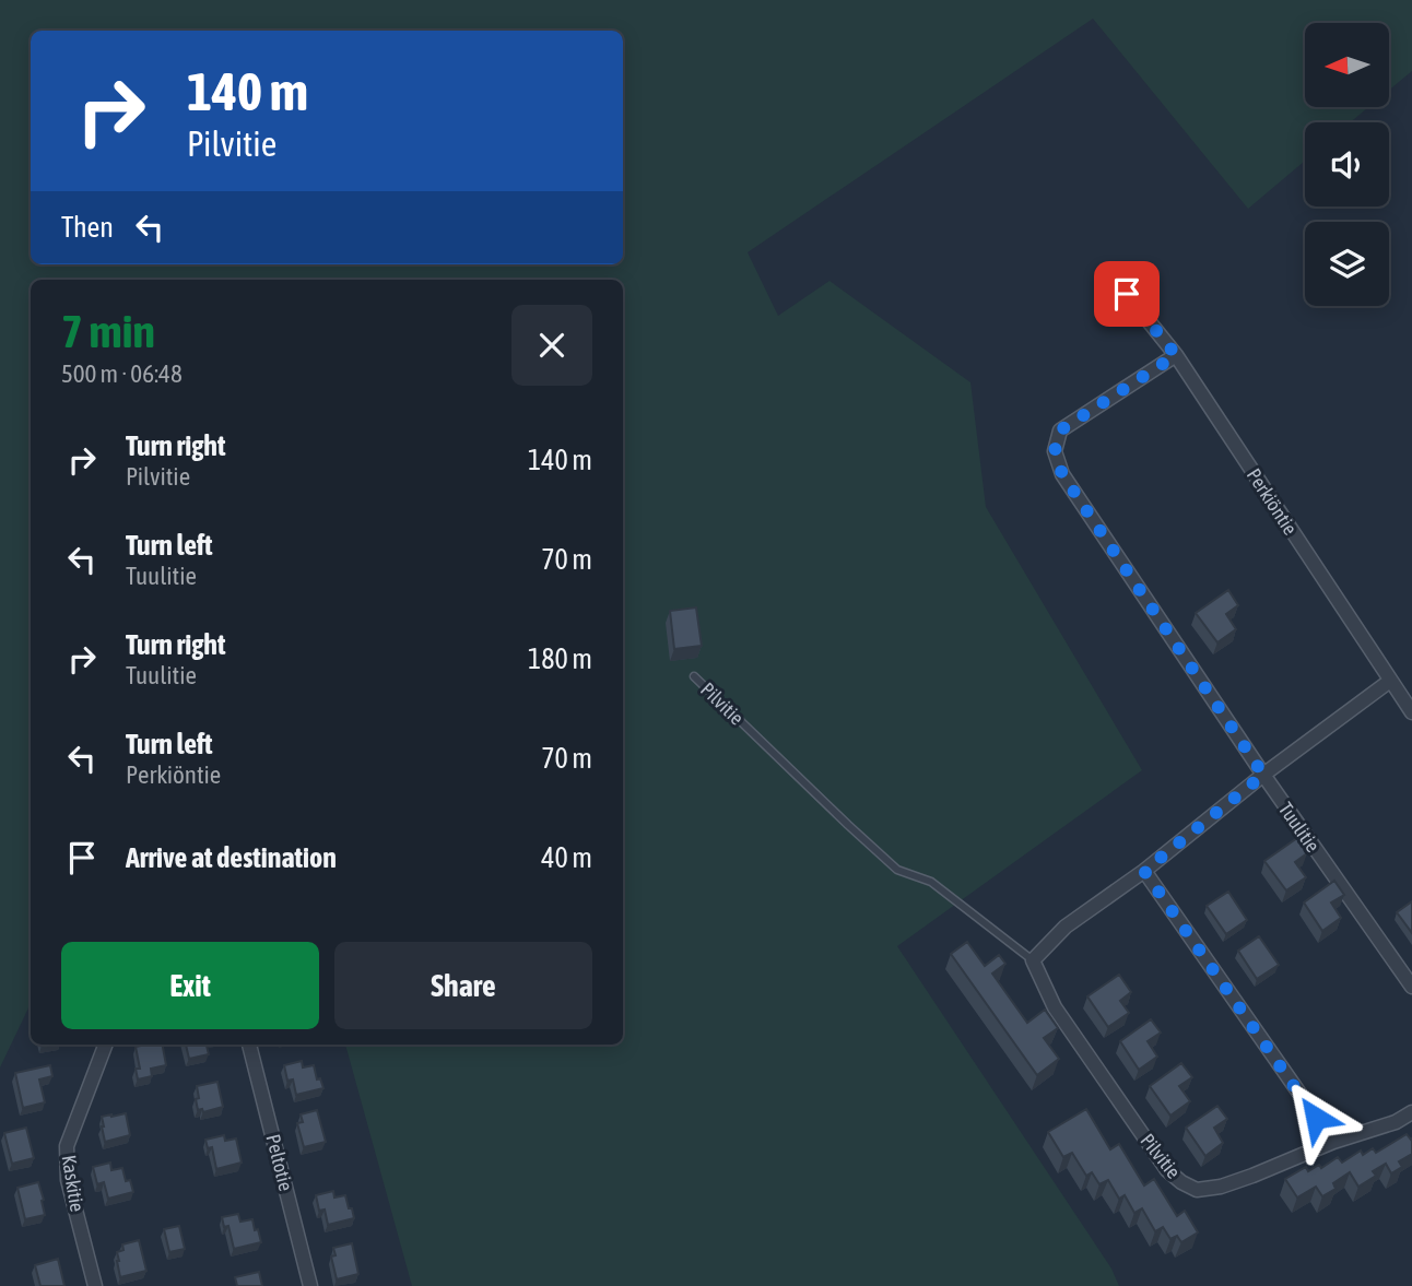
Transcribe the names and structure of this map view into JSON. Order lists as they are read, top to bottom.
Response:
{
  "streets": {
    "street": [
      "Perkiöntie",
      "Pilvitie",
      "Tuulitie",
      "Peltotie",
      "Kaskitie"
    ]
  },
  "crossings": [
    ["Perkiöntie", "Tuulitie"]
  ],
  "north": "left",
  "page": {
    "turn": ["140 m", "Pilvitie"],
    "then": "Then",
    "heading": ["7 min", "500 m · 06:48"],
    "list": [
      {
        "name": "Turn right",
        "note": "Pilvitie",
        "value": "140 m"
      },
      {
        "name": "Turn left",
        "note": "Tuulitie",
        "value": "70 m"
      },
      {
        "name": "Turn right",
        "note": "Tuulitie",
        "value": "180 m"
      },
      {
        "name": "Turn left",
        "note": "Perkiöntie",
        "value": "70 m"
      },
      {
        "name": "Arrive at destination",
        "value": "40 m"
      }
    ],
    "buttons": ["Exit", "Share"]
  }
}
